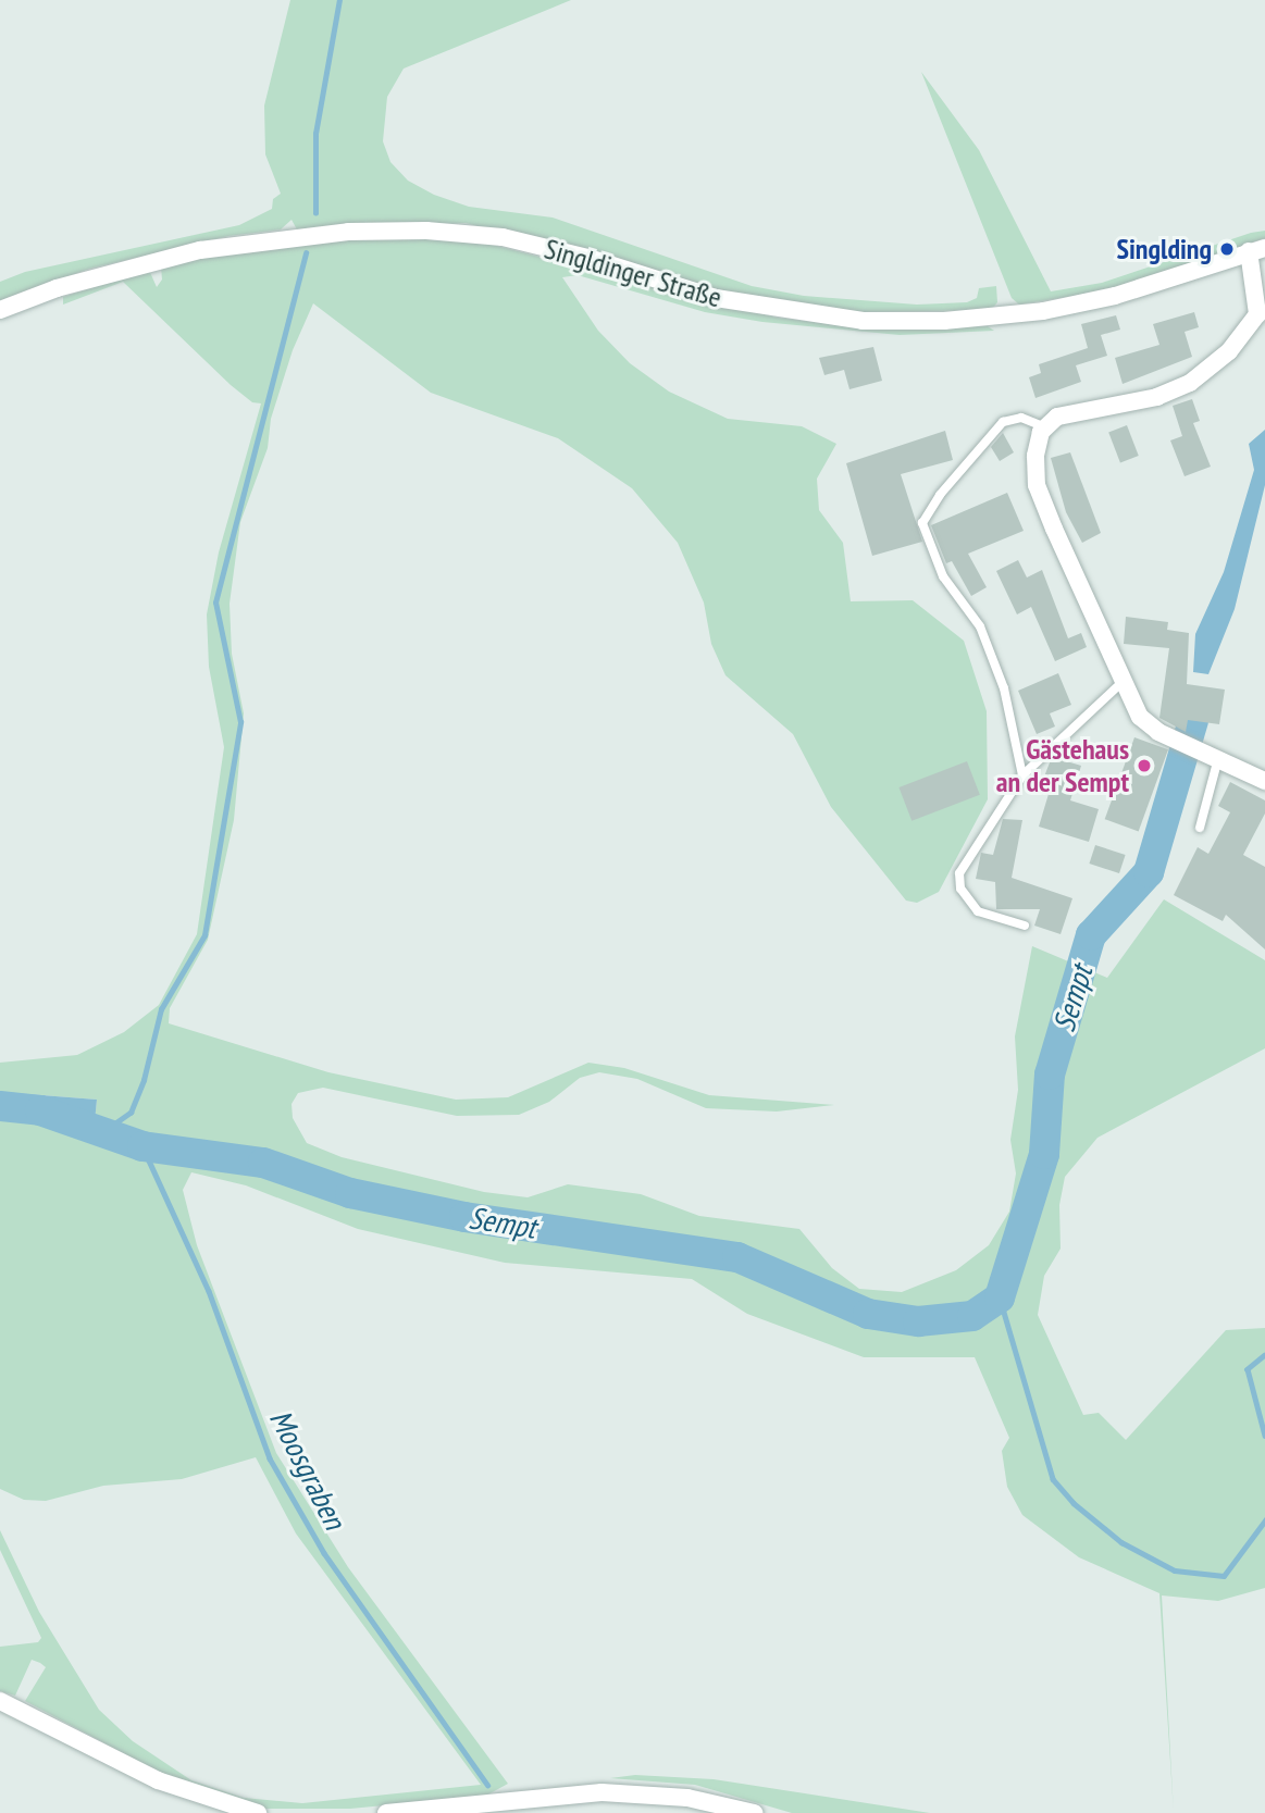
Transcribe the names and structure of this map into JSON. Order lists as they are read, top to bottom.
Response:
{
  "streets": {
    "street": ["Singldinger Straße"]
  },
  "water": ["Sempt", "Moosgraben"],
  "places": ["Singlding", "Gästehaus an der Sempt"]
}
